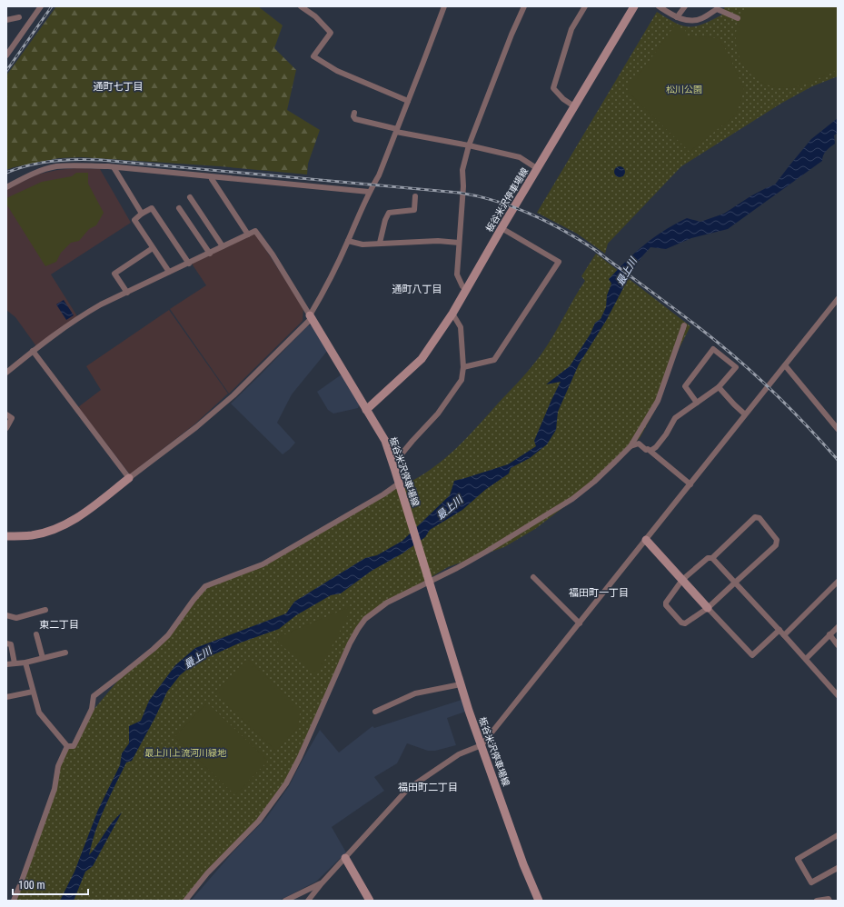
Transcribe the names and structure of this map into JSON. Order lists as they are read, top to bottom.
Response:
{
  "streets": {
    "main road": ["板谷米沢停車場線"]
  },
  "districts": [
    "通町七丁目",
    "通町八丁目",
    "福田町一丁目",
    "東二丁目",
    "福田町二丁目"
  ],
  "water": ["最上川"],
  "parks": ["松川公園", "最上川上流河川緑地"],
  "scale_bar": "100 m"
}
